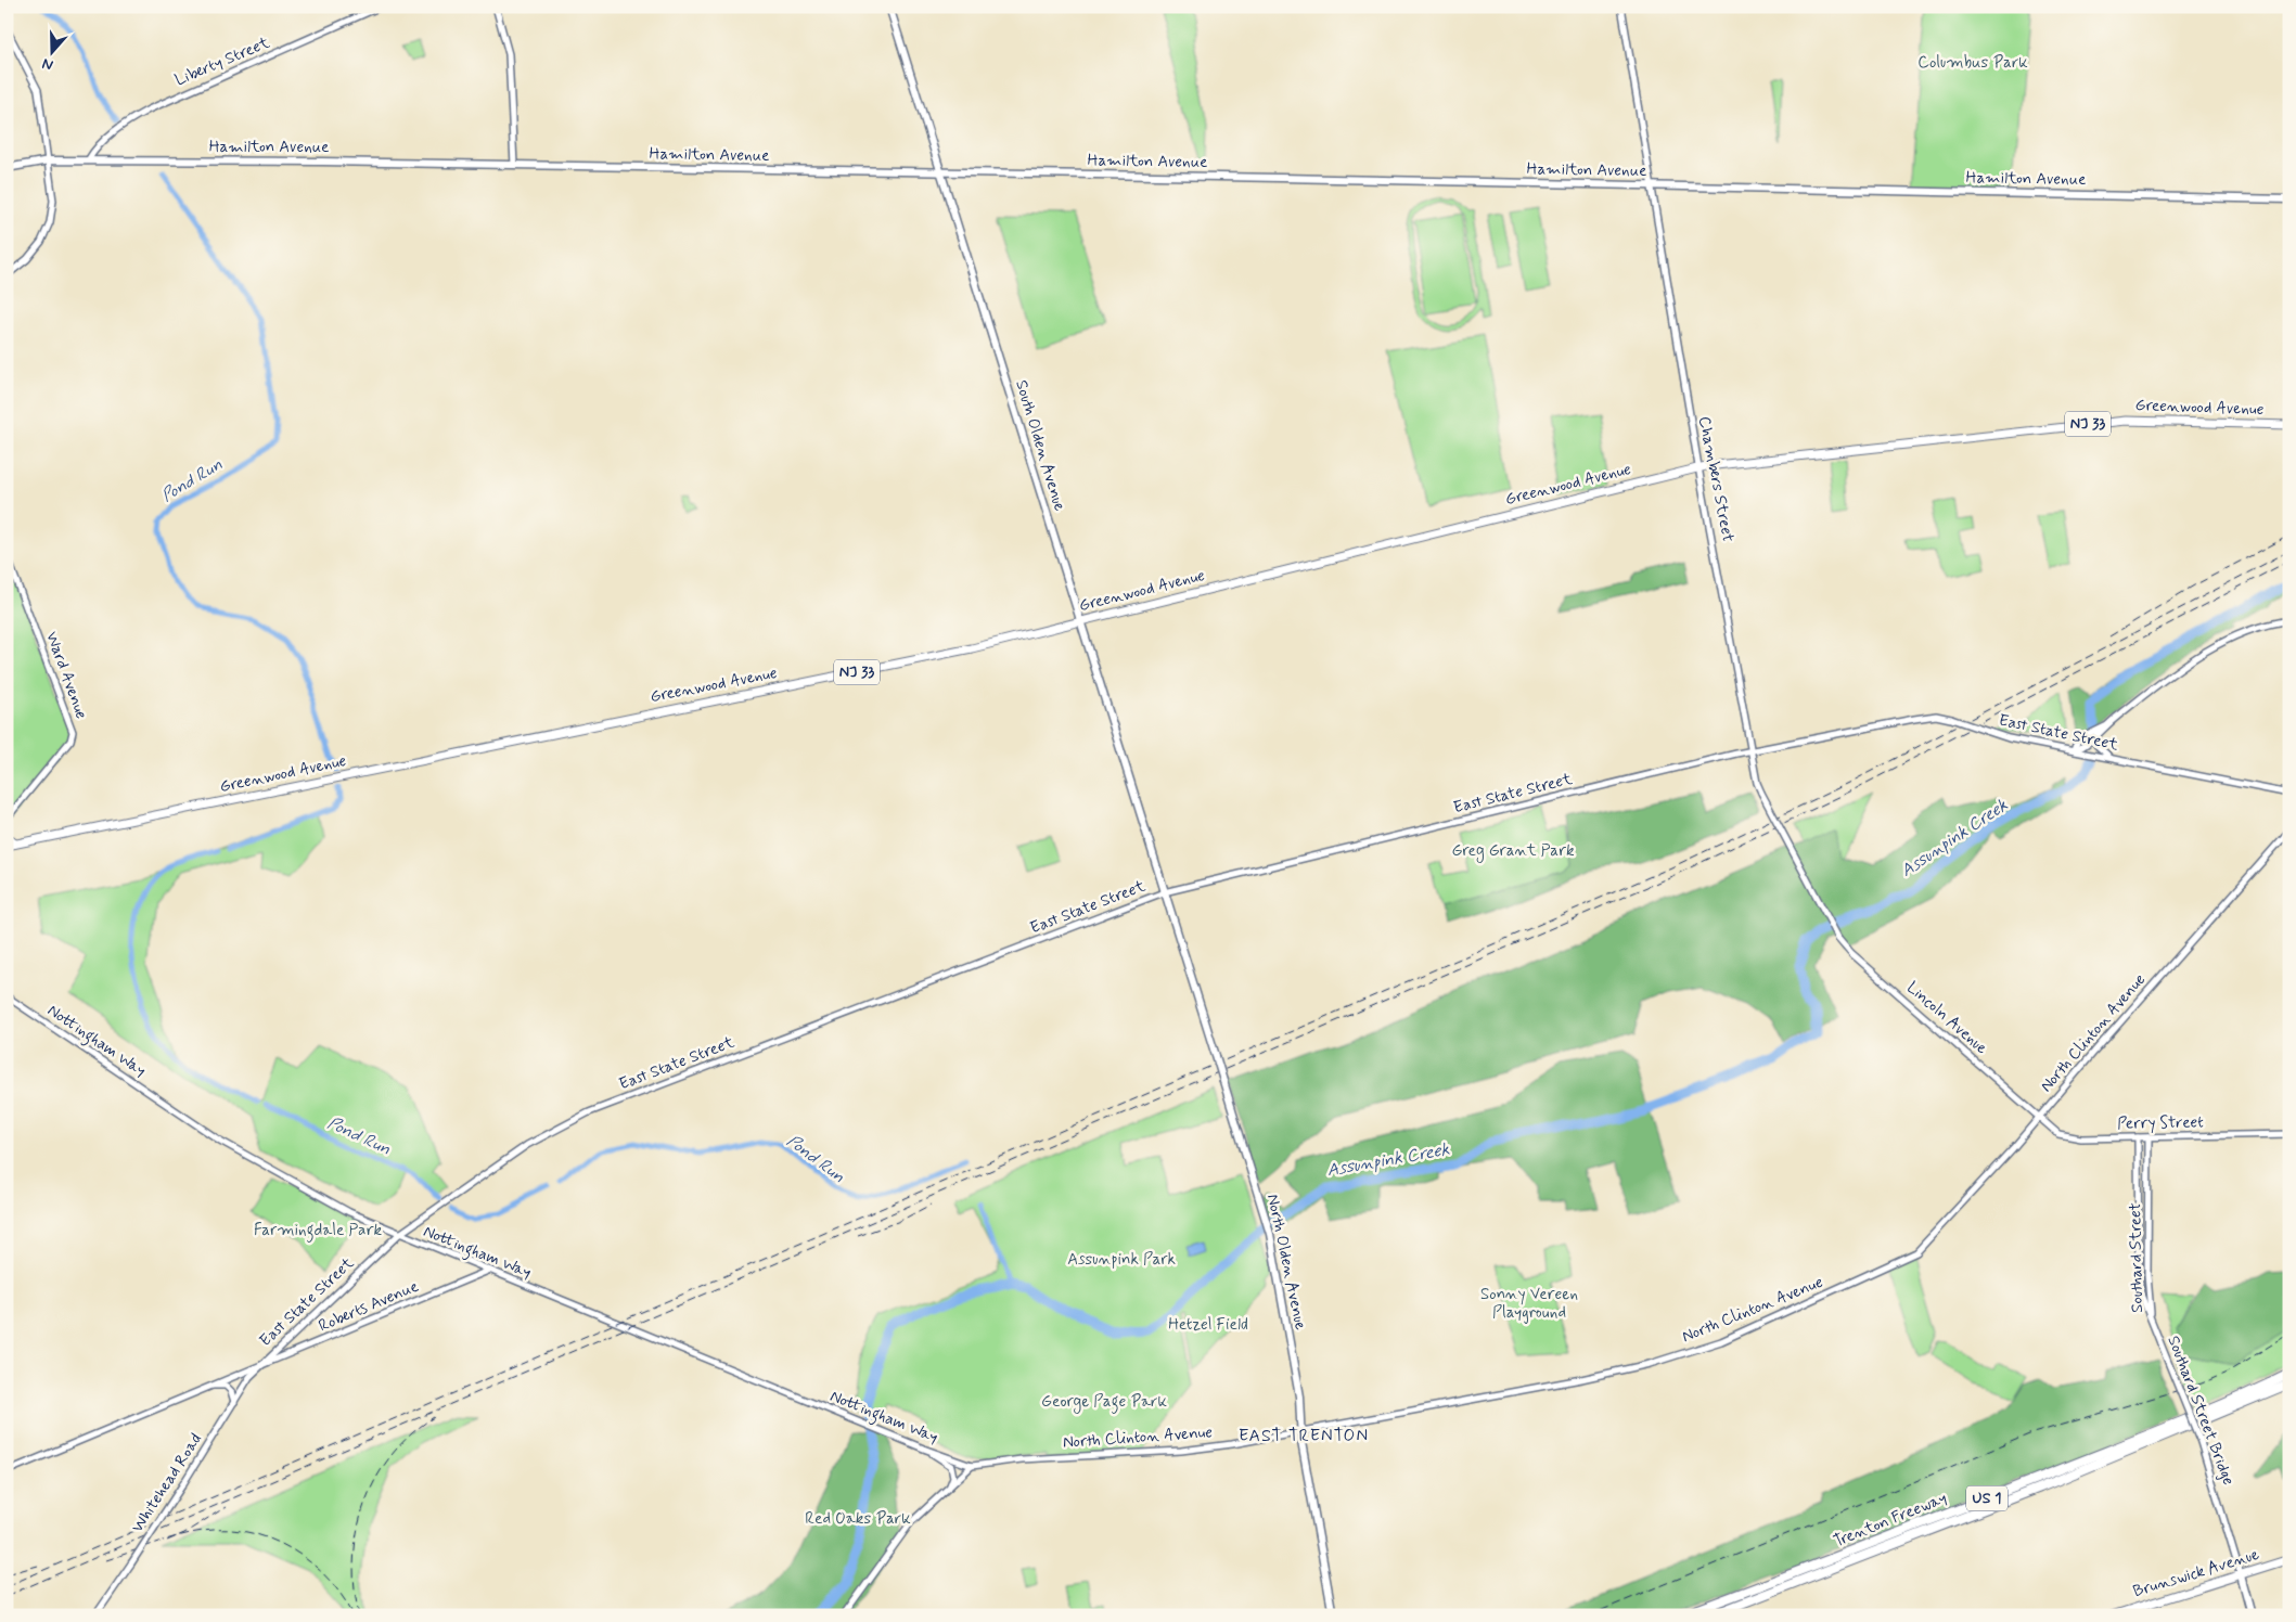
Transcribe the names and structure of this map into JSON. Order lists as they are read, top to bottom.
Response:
{
  "streets": {
    "highway": ["US 1", "Trenton Freeway"],
    "main road": [
      "Hamilton Avenue",
      "Greenwood Avenue",
      "NJ 33",
      "South Olden Avenue",
      "North Olden Avenue",
      "Brunswick Avenue"
    ],
    "street": [
      "Liberty Street",
      "Chambers Street",
      "Ward Avenue",
      "East State Street",
      "Lincoln Avenue",
      "North Clinton Avenue",
      "Nottingham Way",
      "Perry Street",
      "Southard Street",
      "Roberts Avenue",
      "Southard Street Bridge",
      "Whitehead Road"
    ]
  },
  "crossings": [
    ["Liberty Street", "Hamilton Avenue"],
    ["Hamilton Avenue", "South Olden Avenue"],
    ["Hamilton Avenue", "Chambers Street"],
    ["Greenwood Avenue", "South Olden Avenue"],
    ["Greenwood Avenue", "Chambers Street"],
    ["South Olden Avenue", "East State Street"],
    ["South Olden Avenue", "North Olden Avenue"],
    ["Chambers Street", "East State Street"],
    ["Chambers Street", "Lincoln Avenue"],
    ["East State Street", "Nottingham Way"],
    ["East State Street", "North Olden Avenue"],
    ["East State Street", "Roberts Avenue"],
    ["East State Street", "Whitehead Road"],
    ["Lincoln Avenue", "North Clinton Avenue"],
    ["Lincoln Avenue", "Perry Street"],
    ["North Clinton Avenue", "Nottingham Way"],
    ["North Clinton Avenue", "Perry Street"],
    ["North Clinton Avenue", "North Olden Avenue"],
    ["Nottingham Way", "Roberts Avenue"],
    ["Perry Street", "Southard Street"],
    ["Southard Street", "Southard Street Bridge"],
    ["Roberts Avenue", "Whitehead Road"],
    ["Southard Street Bridge", "Brunswick Avenue"]
  ],
  "districts": ["EAST TRENTON"],
  "water": ["Pond Run", "Assunpink Creek"],
  "parks": [
    "Columbus Park",
    "Greg Grant Park",
    "Farmingdale Park",
    "Assunpink Park",
    "Sonny Vereen Playground",
    "Hetzel Field",
    "George Page Park",
    "Red Oaks Park"
  ],
  "north": "bottom"
}
